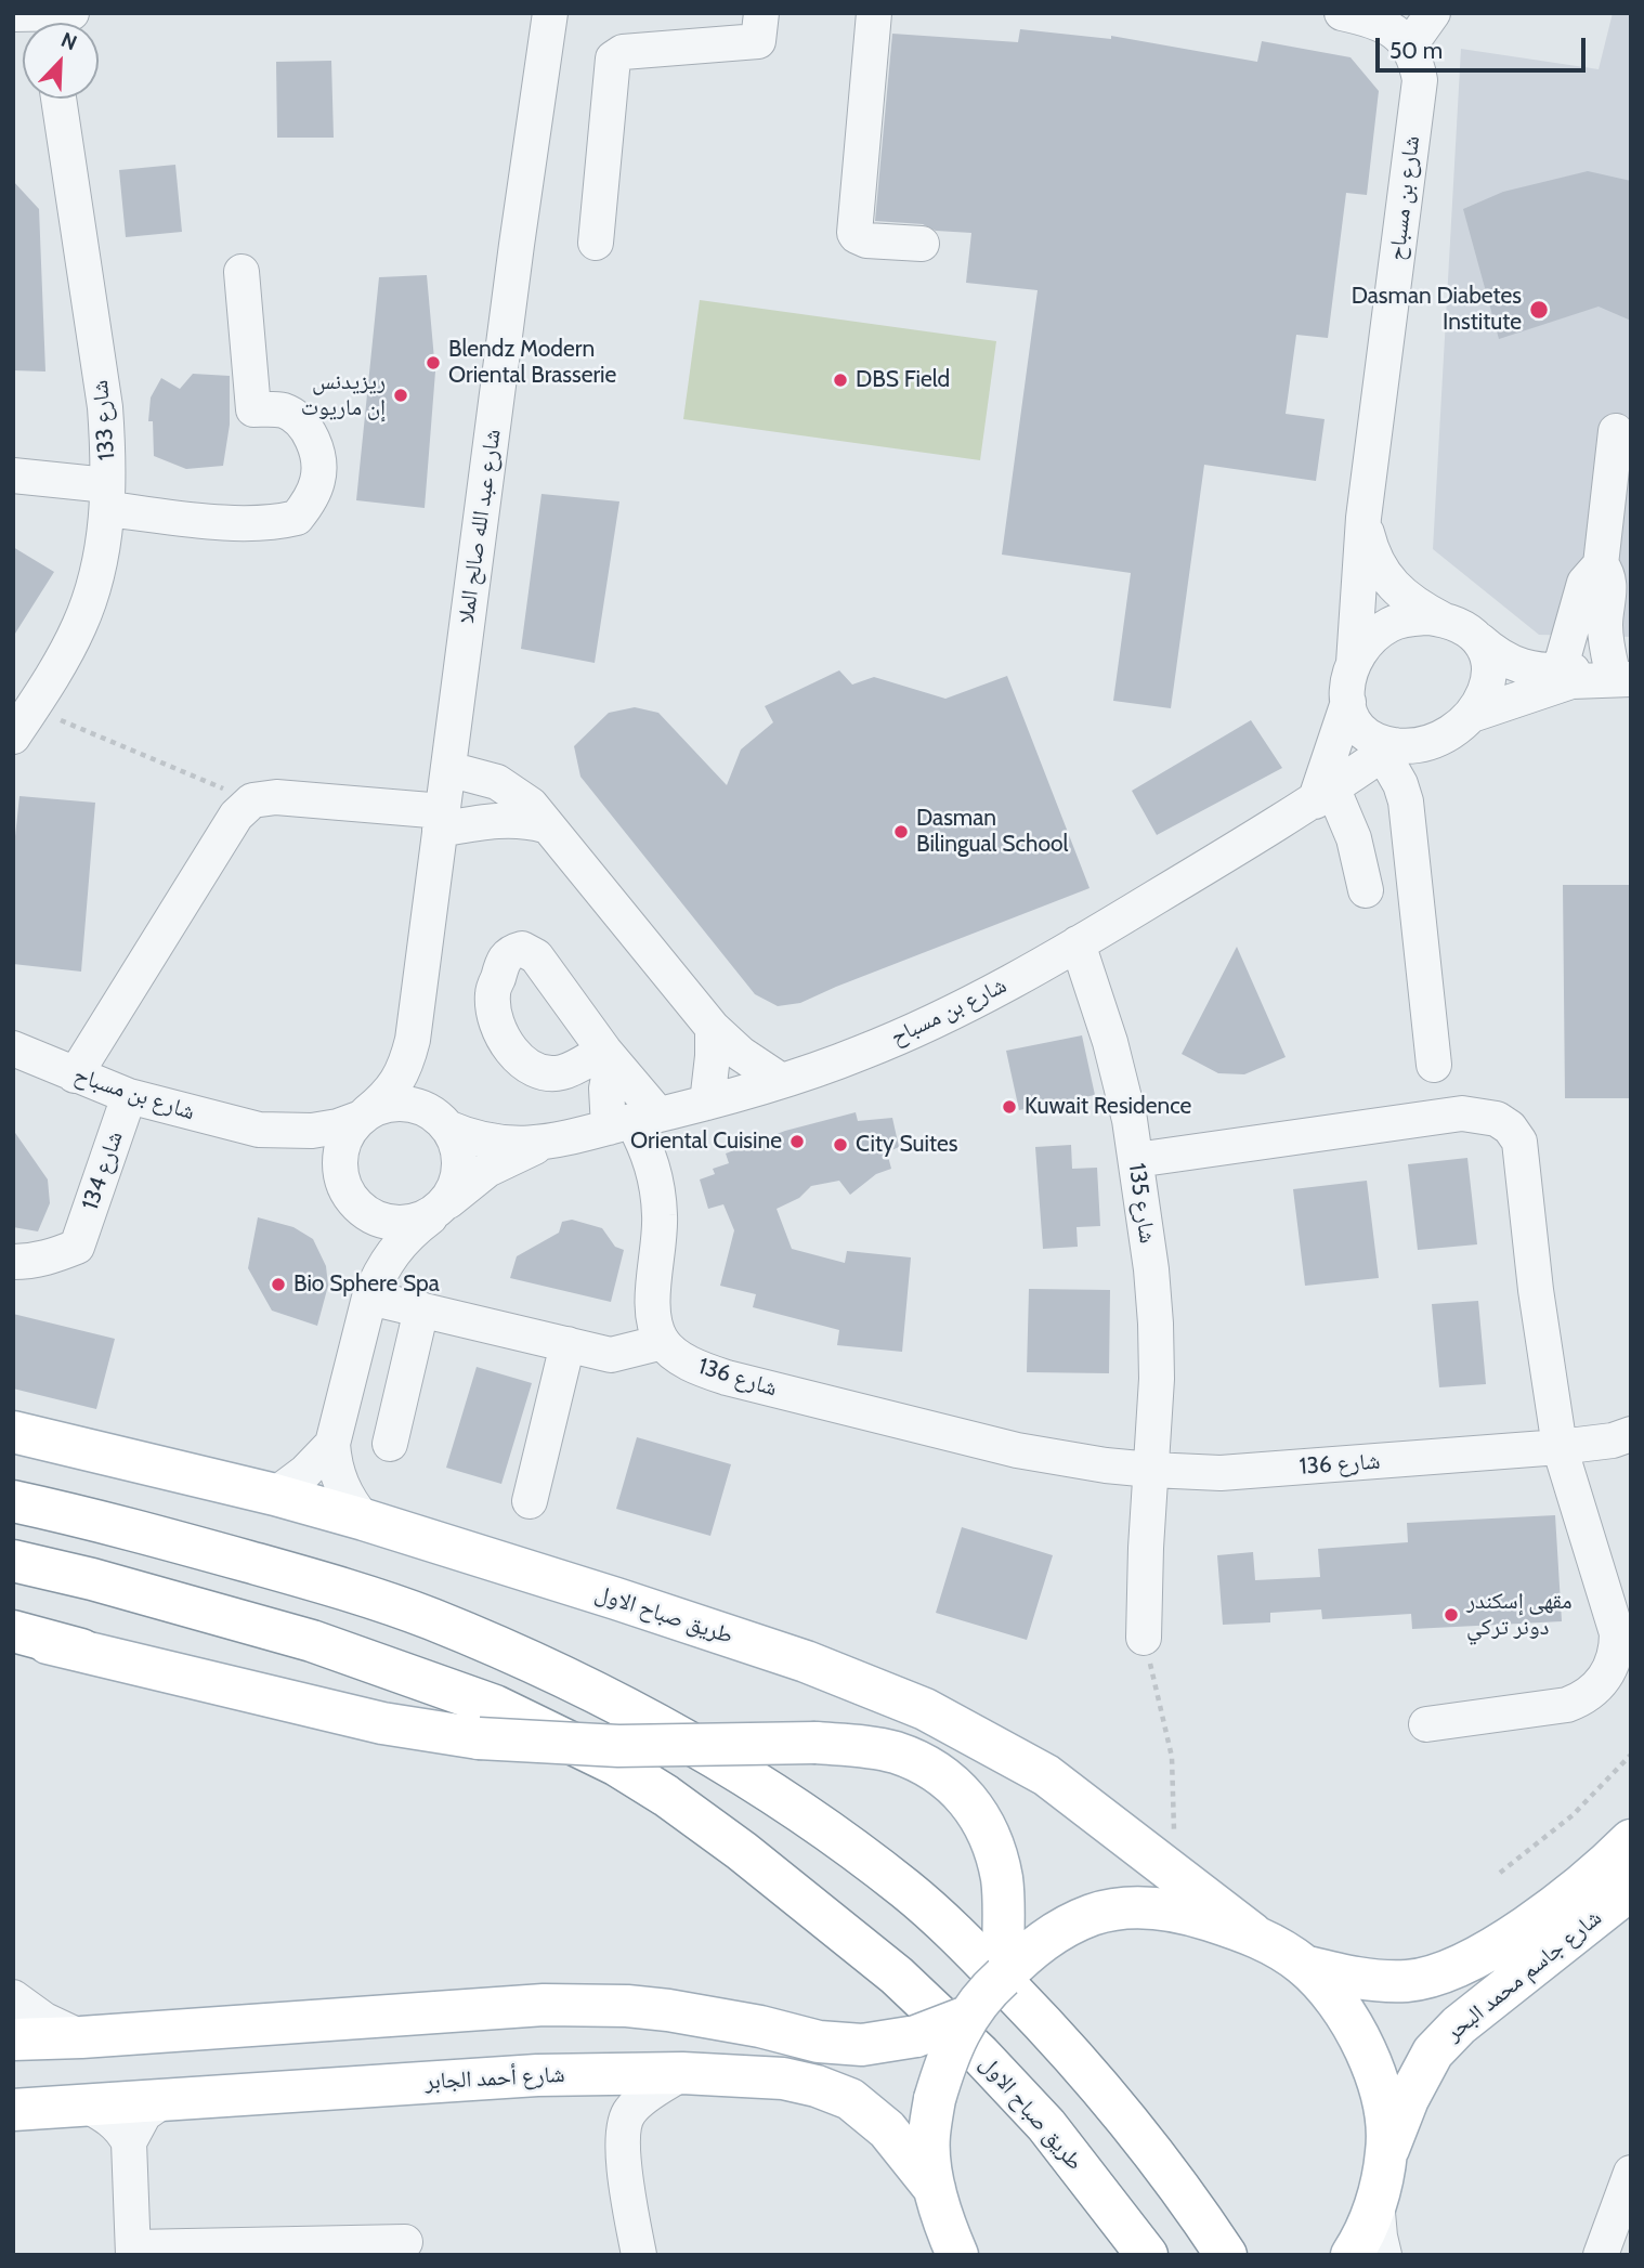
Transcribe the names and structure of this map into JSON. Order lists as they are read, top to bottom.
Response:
{
  "streets": {
    "main road": ["طريق صباح الاول", "شارع جاسم محمد البحر", "شارع أحمد الجابر"],
    "street": [
      "شارع بن مسباح",
      "شارع 133",
      "شارع عبد الله صالح الملا",
      "شارع 134",
      "شارع 135",
      "شارع 136"
    ]
  },
  "crossings": [
    ["شارع بن مسباح", "شارع عبد الله صالح الملا"],
    ["شارع بن مسباح", "شارع 134"],
    ["شارع بن مسباح", "شارع 135"],
    ["شارع 135", "شارع 136"]
  ],
  "places": [
    "Dasman Diabetes Institute",
    "Blendz Modern Oriental Brasserie",
    "DBS Field",
    "ريزيدنس إن ماريوت",
    "Dasman Bilingual School",
    "Kuwait Residence",
    "Oriental Cuisine",
    "City Suites",
    "Bio Sphere Spa",
    "مقهى إسكندر دونر تركي"
  ],
  "scale_bar": "50 m",
  "north": "top right"
}
